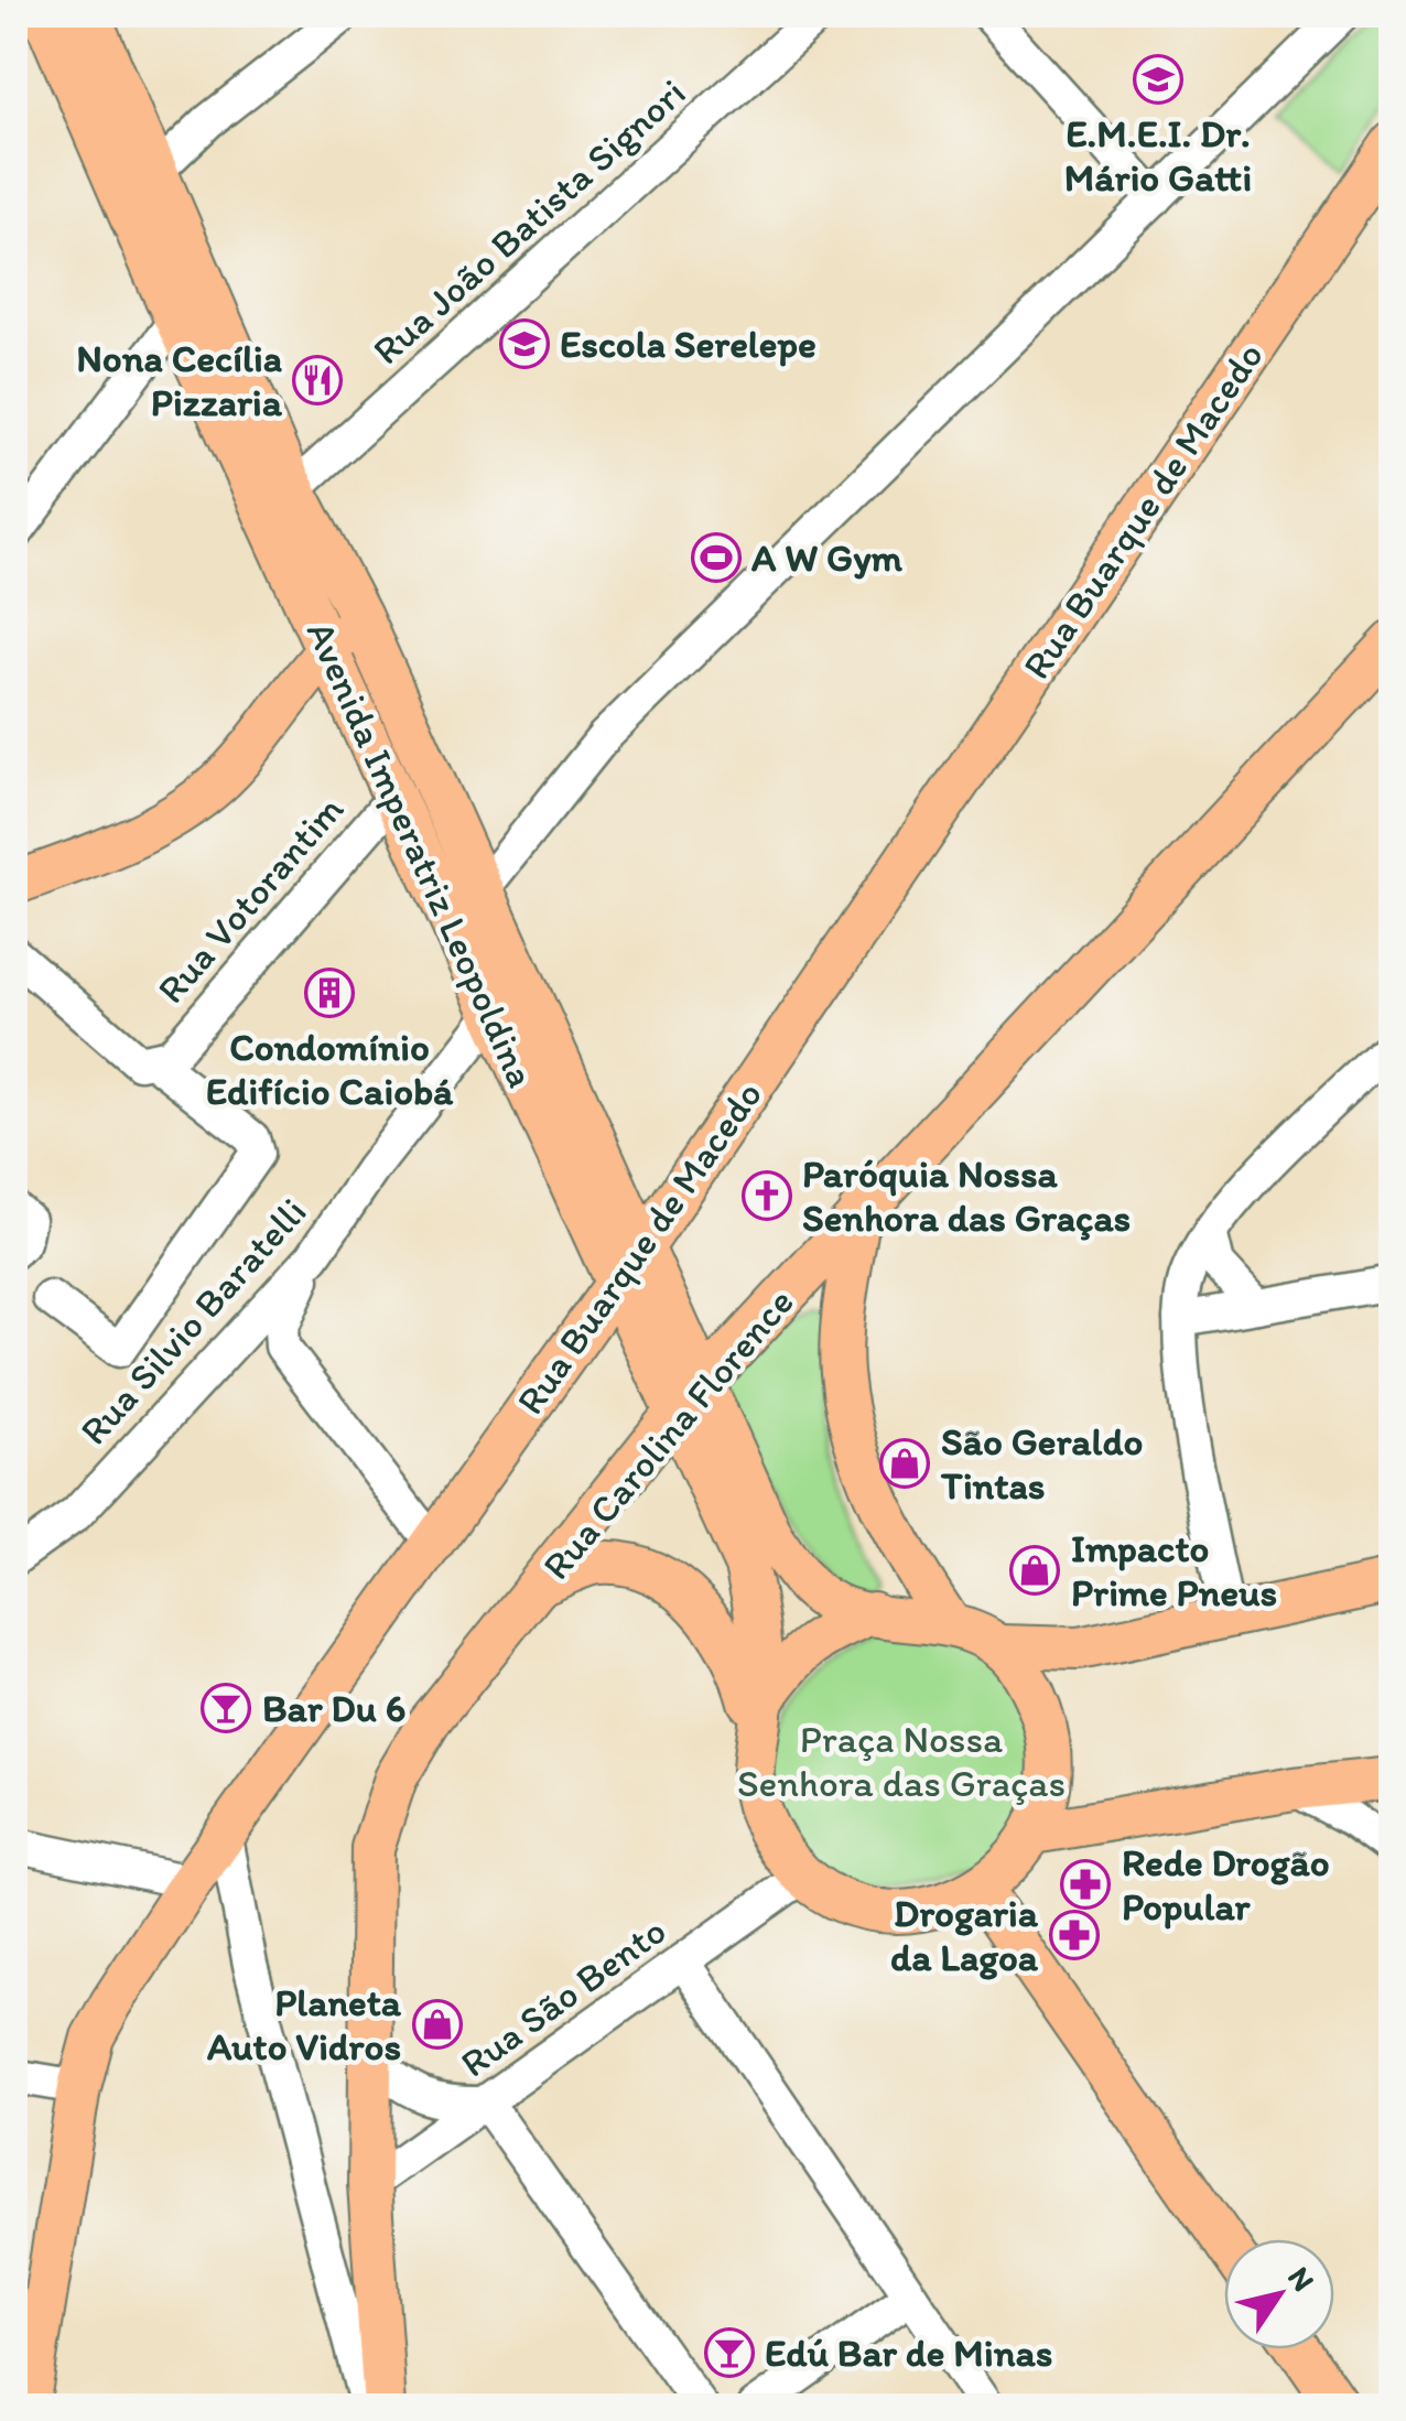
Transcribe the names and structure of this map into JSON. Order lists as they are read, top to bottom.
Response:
{
  "streets": {
    "main road": ["Rua Buarque de Macedo", "Avenida Imperatriz Leopoldina", "Rua Carolina Florence"],
    "street": [
      "Rua João Batista Signori",
      "Rua Votorantim",
      "Rua Silvio Baratelli",
      "Rua São Bento"
    ]
  },
  "crossings": [
    ["Rua João Batista Signori", "Avenida Imperatriz Leopoldina"],
    ["Rua Buarque de Macedo", "Avenida Imperatriz Leopoldina"],
    ["Avenida Imperatriz Leopoldina", "Rua Votorantim"],
    ["Avenida Imperatriz Leopoldina", "Rua Silvio Baratelli"],
    ["Avenida Imperatriz Leopoldina", "Rua Carolina Florence"],
    ["Avenida Imperatriz Leopoldina", "Rua São Bento"],
    ["Rua Carolina Florence", "Rua São Bento"]
  ],
  "parks": ["Praça Nossa Senhora das Graças"],
  "places": {
    "school or university": ["E.M.E.I. Dr. Mário Gatti", "Escola Serelepe"],
    "restaurant": ["Nona Cecília Pizzaria"],
    "sports": ["A W Gym"],
    "building": ["Condomínio Edifício Caiobá"],
    "church": ["Paróquia Nossa Senhora das Graças"],
    "shop": ["São Geraldo Tintas", "Impacto Prime Pneus", "Planeta Auto Vidros"],
    "bar": ["Bar Du 6", "Edú Bar de Minas"],
    "pharmacy": ["Rede Drogão Popular", "Drogaria da Lagoa"]
  },
  "north": "top right"
}
